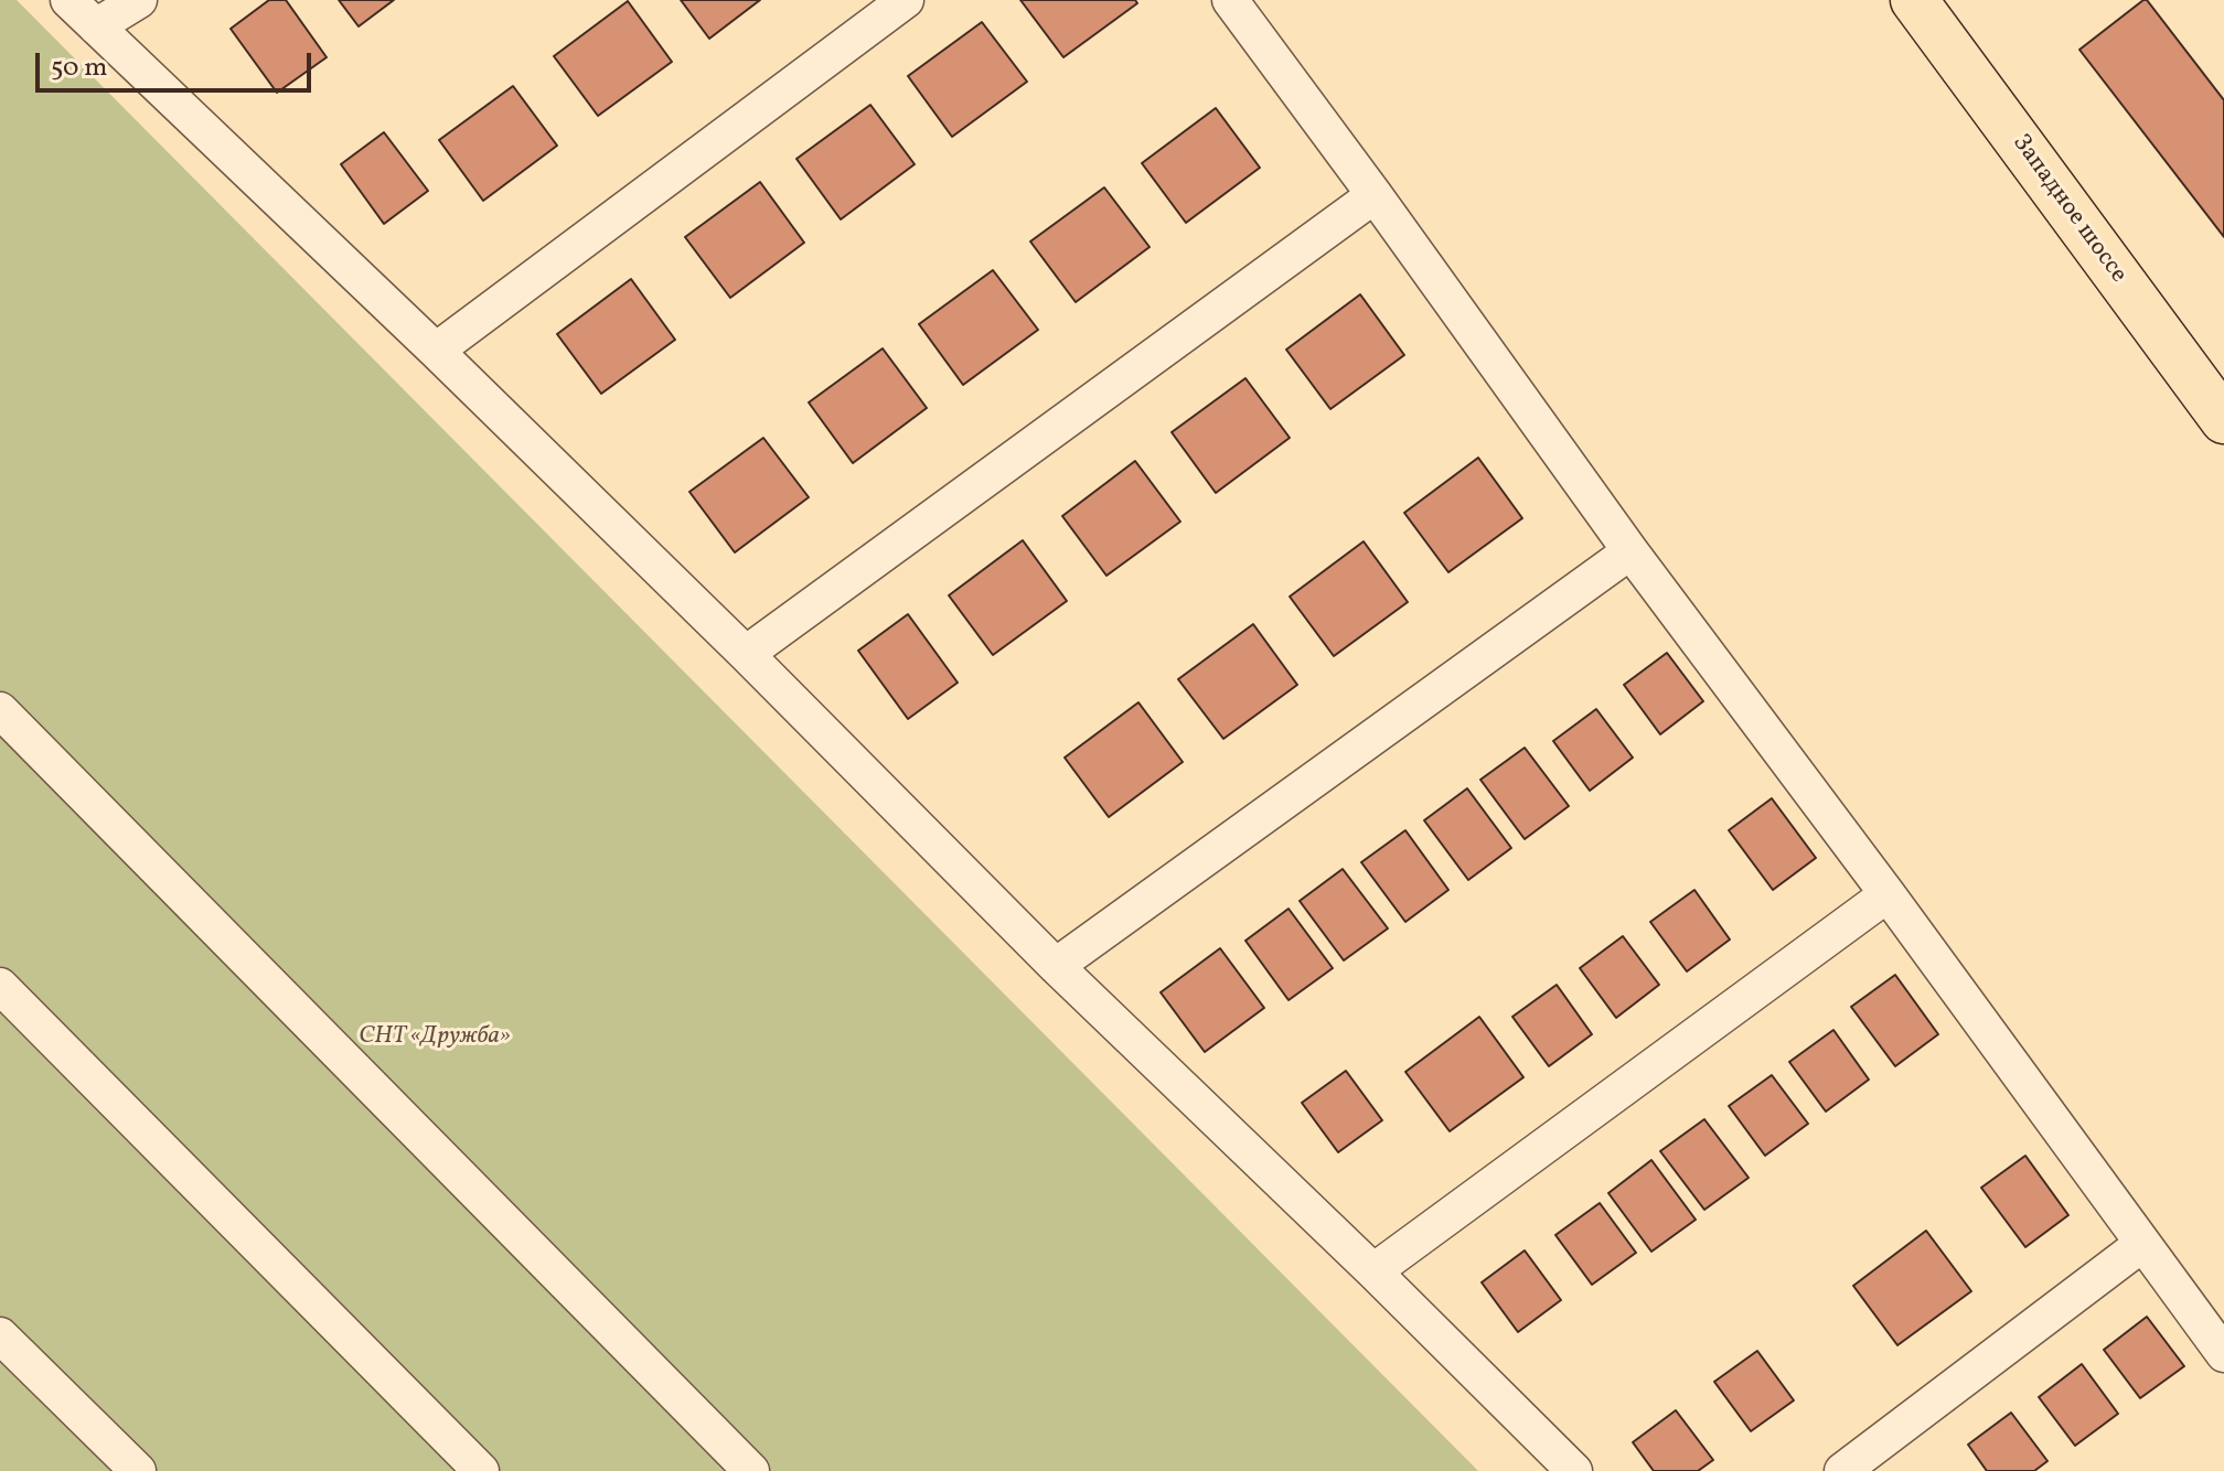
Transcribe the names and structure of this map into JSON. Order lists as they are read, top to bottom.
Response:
{
  "streets": {
    "main road": ["Западное шоссе"]
  },
  "parks": ["СНТ «Дружба»"],
  "scale_bar": "50 m"
}
